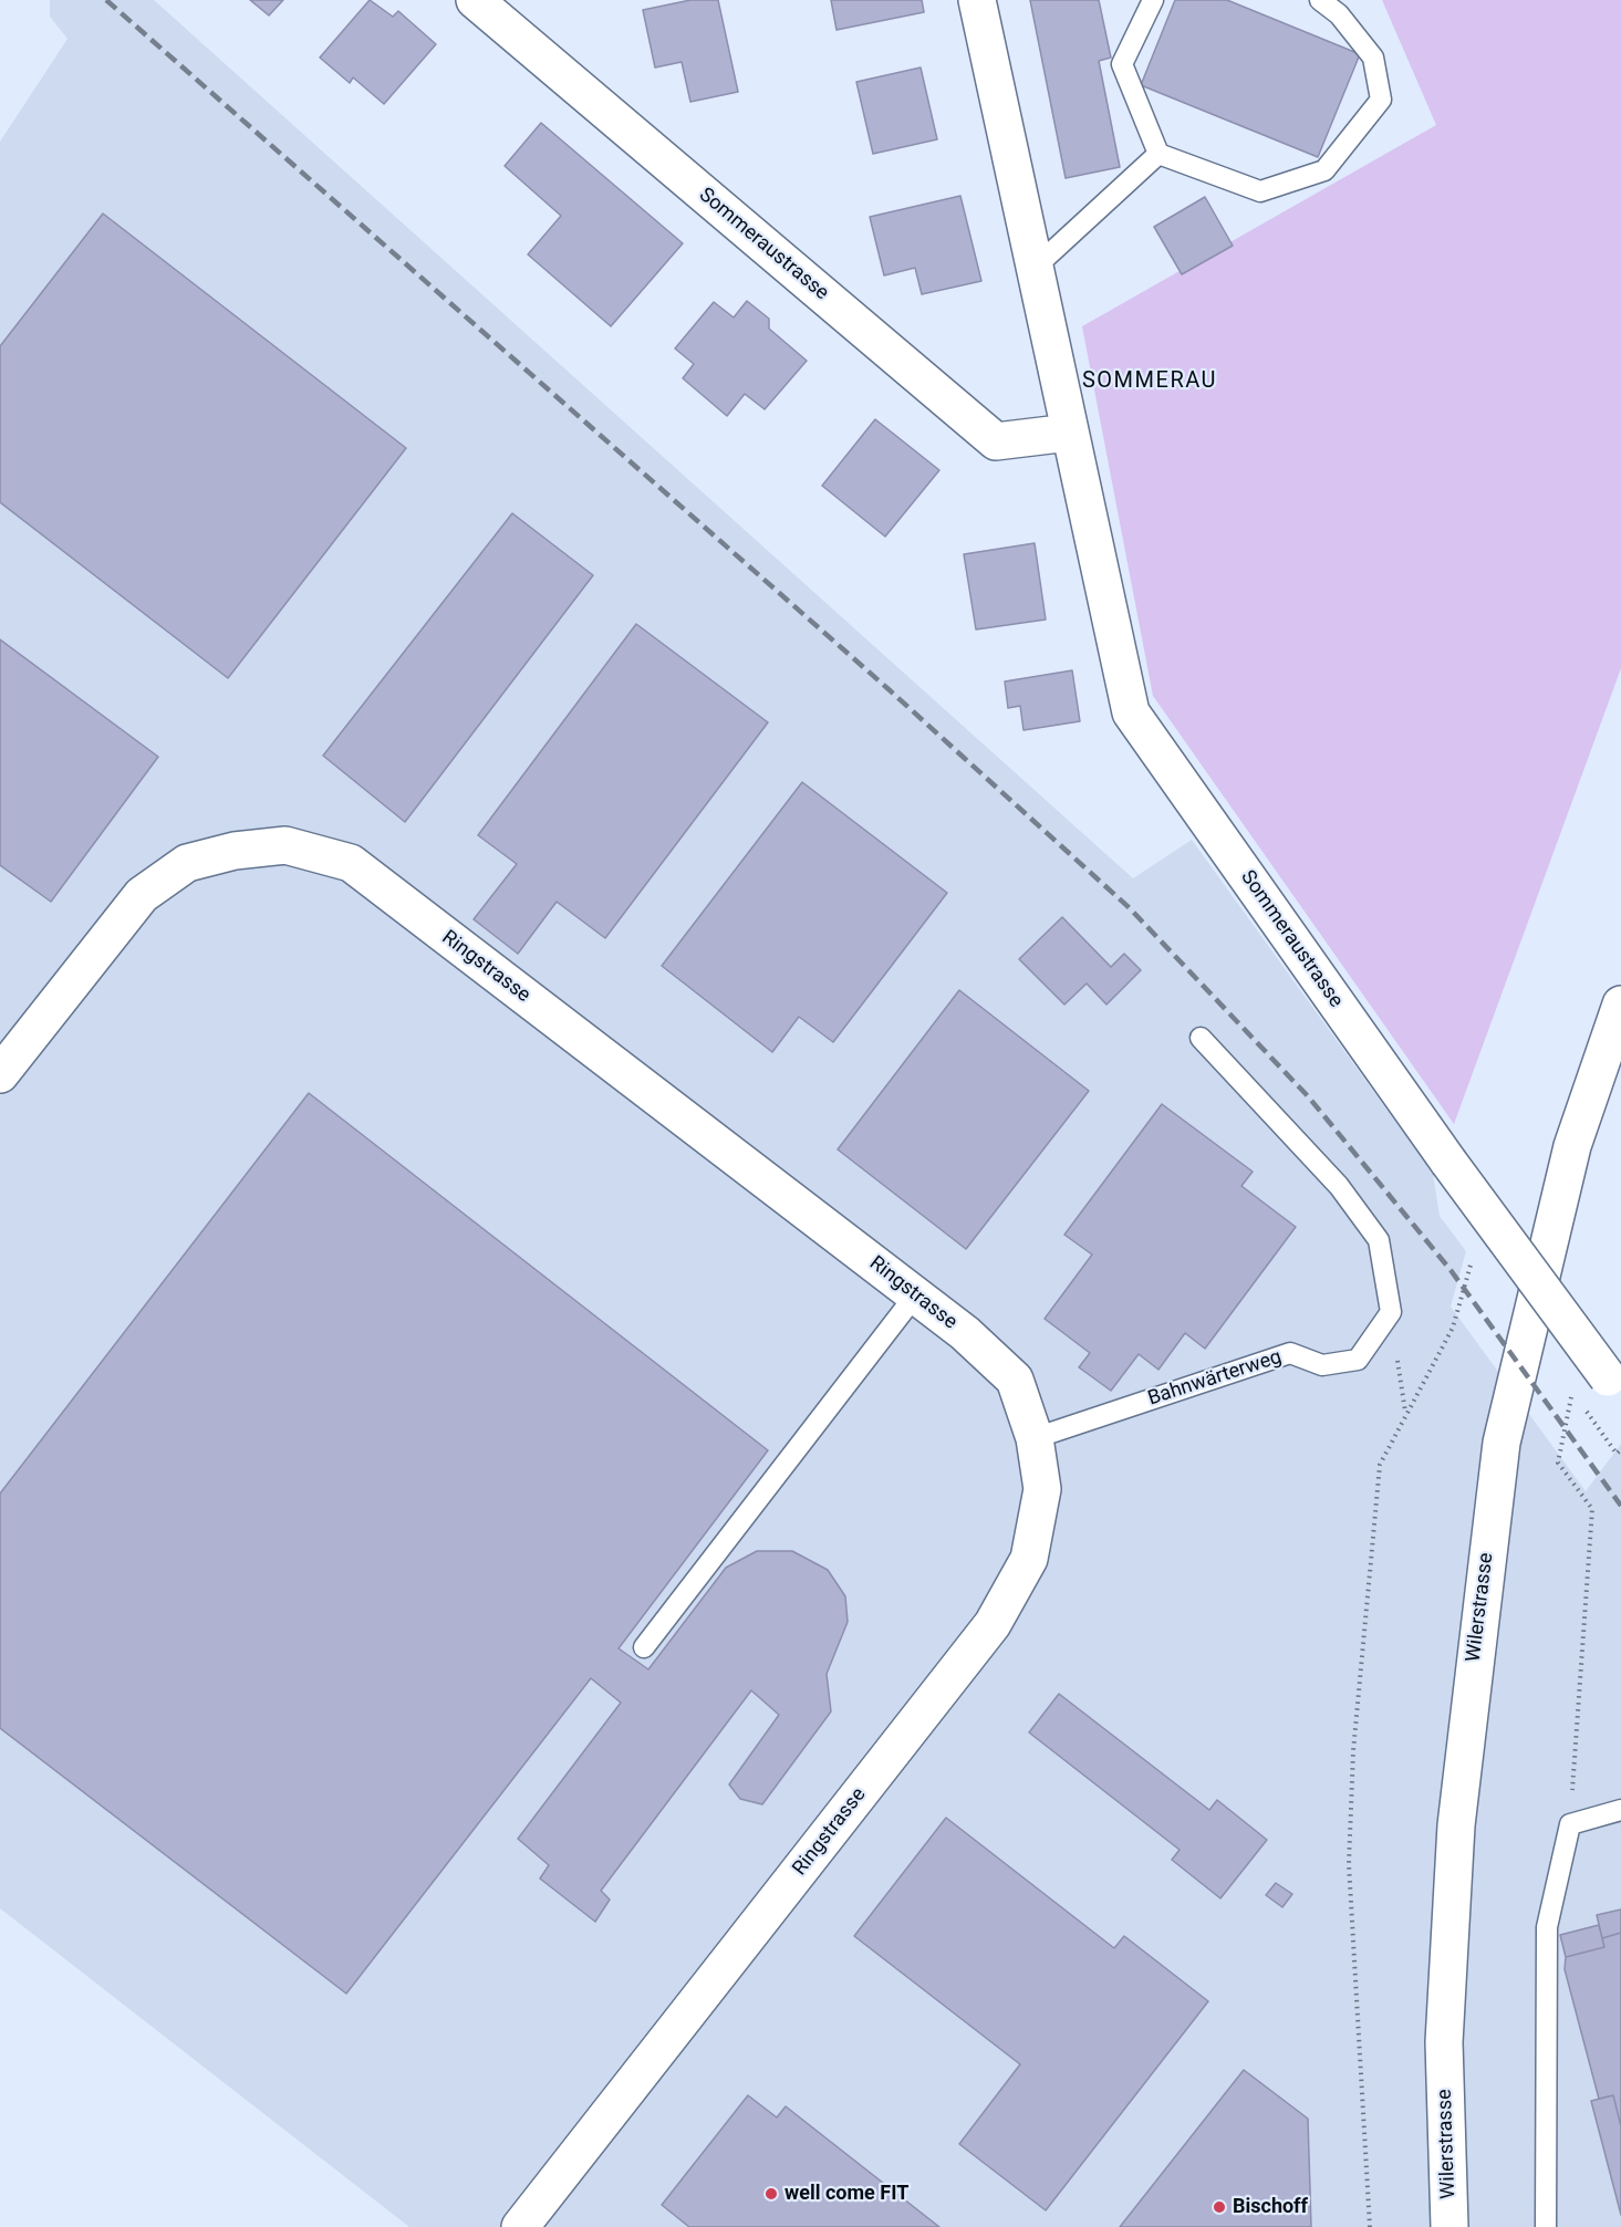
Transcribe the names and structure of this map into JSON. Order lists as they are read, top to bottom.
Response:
{
  "streets": {
    "street": ["Sommeraustrasse", "Ringstrasse", "Wilerstrasse"],
    "lane": ["Bahnwärterweg"]
  },
  "crossings": [
    ["Ringstrasse", "Bahnwärterweg"]
  ],
  "districts": ["SOMMERAU"],
  "places": ["well come FIT", "Bischoff"]
}
